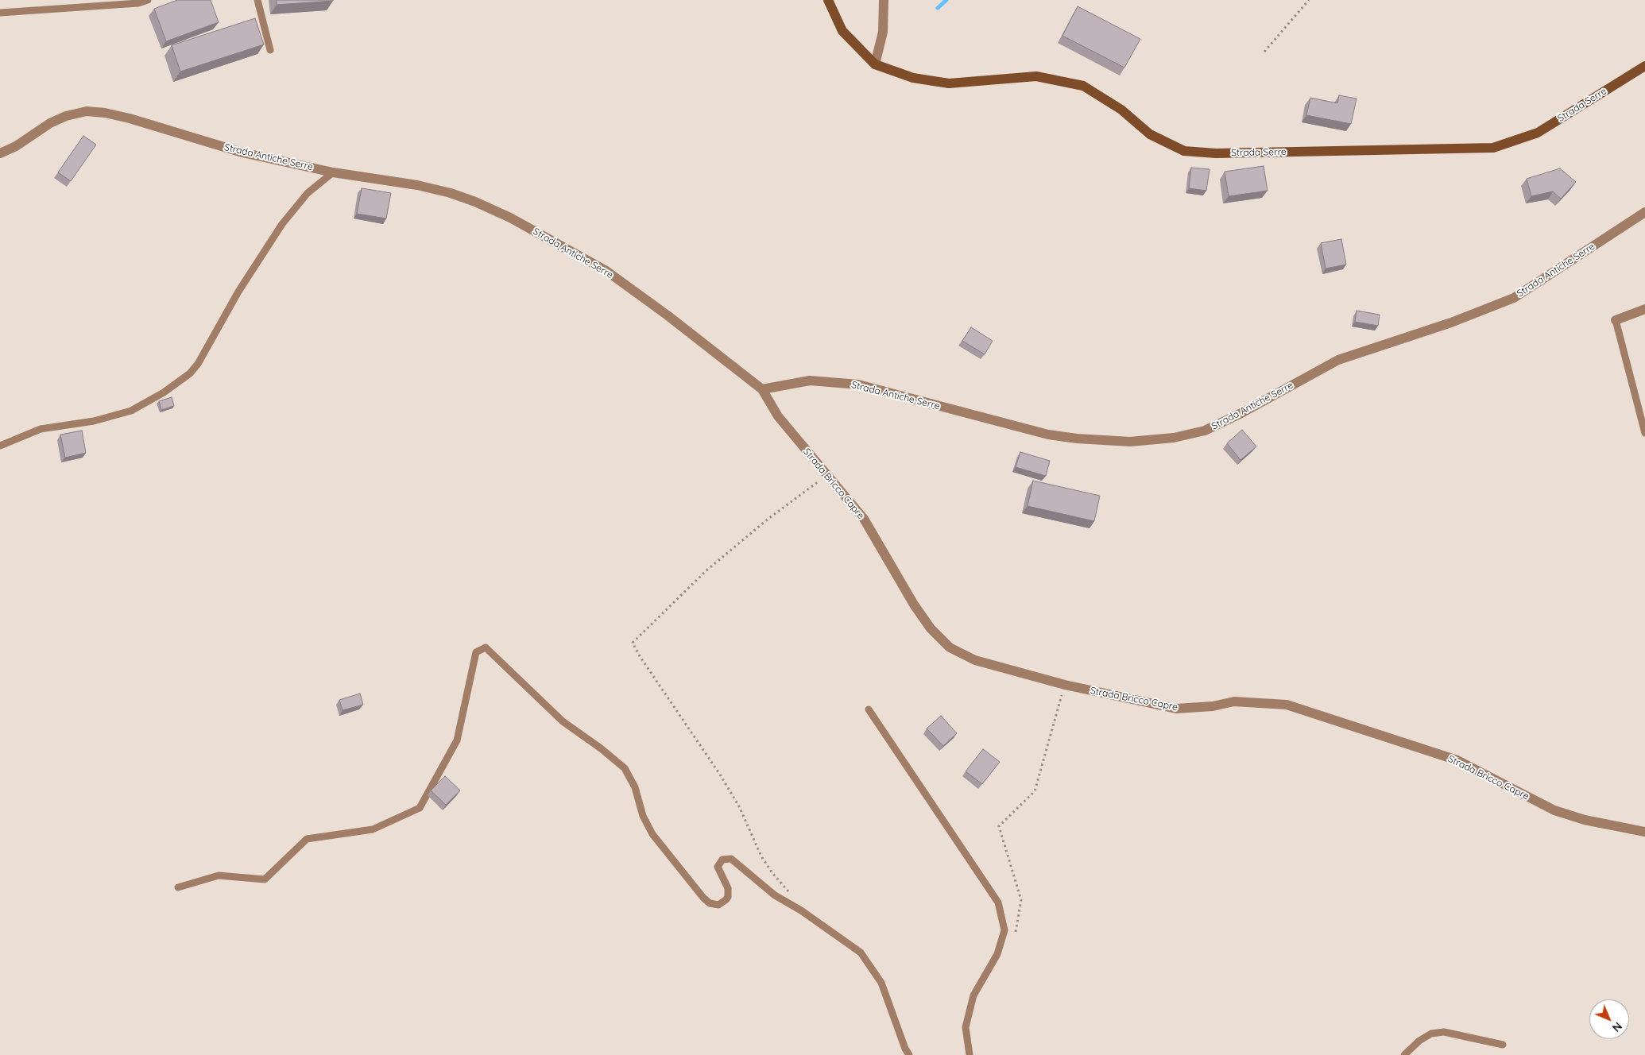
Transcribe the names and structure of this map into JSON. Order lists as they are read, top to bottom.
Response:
{
  "streets": {
    "main road": ["Strada Serre"],
    "street": ["Strada Antiche Serre", "Strada Bricco Capre"]
  },
  "crossings": [
    ["Strada Antiche Serre", "Strada Bricco Capre"]
  ],
  "north": "bottom right"
}
